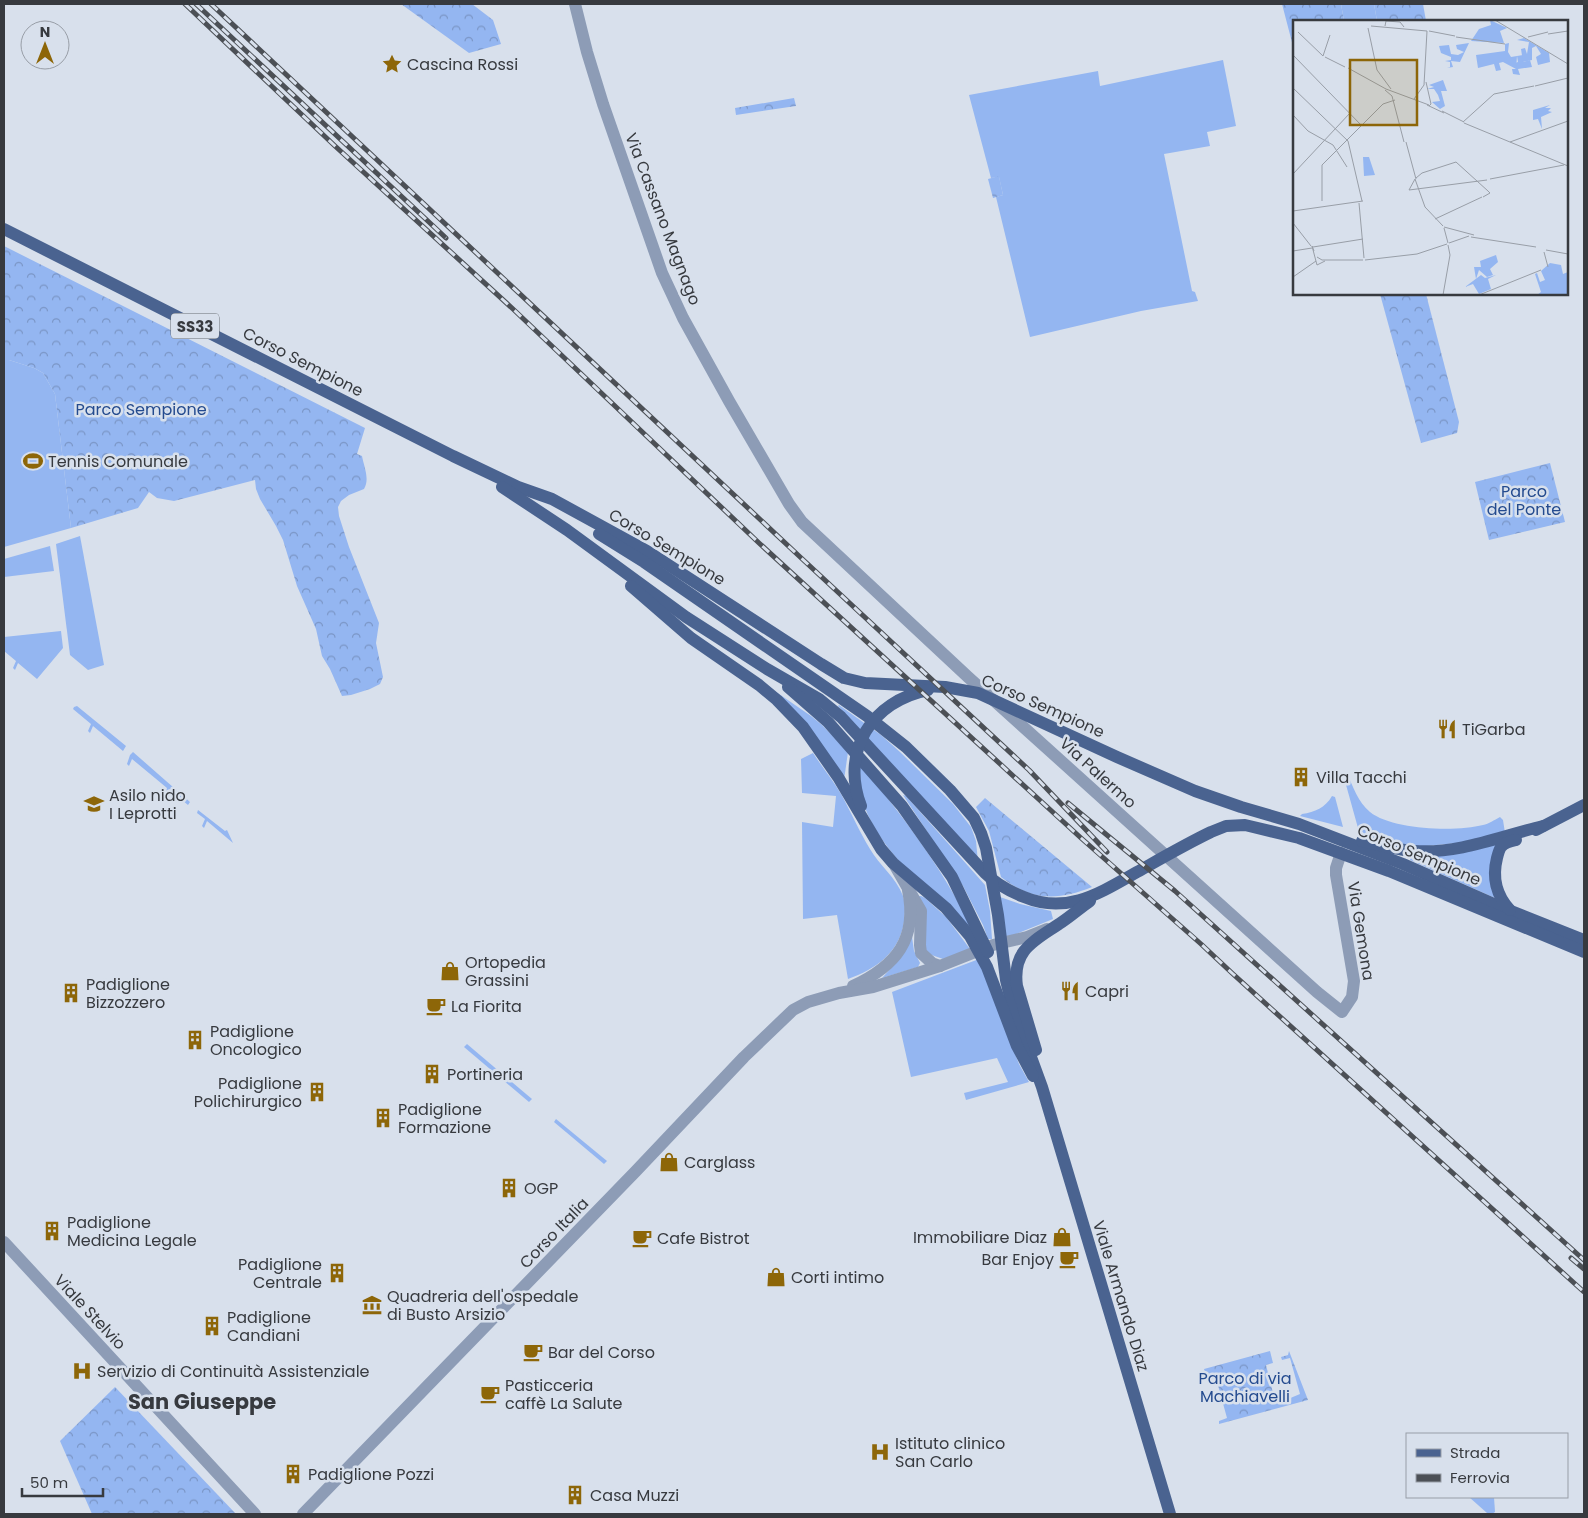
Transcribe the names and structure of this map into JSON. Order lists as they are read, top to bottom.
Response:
{
  "streets": {
    "main road": ["SS33", "Corso Sempione", "Viale Armando Diaz"],
    "street": [
      "Via Cassano Magnago",
      "Via Palermo",
      "Via Gemona",
      "Corso Italia",
      "Viale Stelvio"
    ]
  },
  "crossings": [
    ["Via Cassano Magnago", "Via Palermo"],
    ["Corso Sempione", "Via Gemona"],
    ["Via Palermo", "Via Gemona"]
  ],
  "districts": ["San Giuseppe"],
  "parks": ["Parco Sempione", "Parco del Ponte", "Parco di via Machiavelli"],
  "places": {
    "place": ["Cascina Rossi"],
    "sports": ["Tennis Comunale"],
    "restaurant": ["TiGarba", "Capri"],
    "building": [
      "Villa Tacchi",
      "Padiglione Bizzozzero",
      "Padiglione Oncologico",
      "Portineria",
      "Padiglione Polichirurgico",
      "Padiglione Formazione",
      "OGP",
      "Padiglione Medicina Legale",
      "Padiglione Centrale",
      "Padiglione Candiani",
      "Padiglione Pozzi",
      "Casa Muzzi"
    ],
    "school or university": ["Asilo nido I Leprotti"],
    "shop": [
      "Ortopedia Grassini",
      "Carglass",
      "Immobiliare Diaz",
      "Corti intimo"
    ],
    "cafe": [
      "La Fiorita",
      "Cafe Bistrot",
      "Bar Enjoy",
      "Bar del Corso",
      "Pasticceria caffè La Salute"
    ],
    "museum": ["Quadreria dell'ospedale di Busto Arsizio"],
    "hospital": ["Servizio di Continuità Assistenziale", "Istituto clinico San Carlo"]
  },
  "legend": ["Strada", "Ferrovia"],
  "scale_bar": "50 m",
  "north": "top"
}
